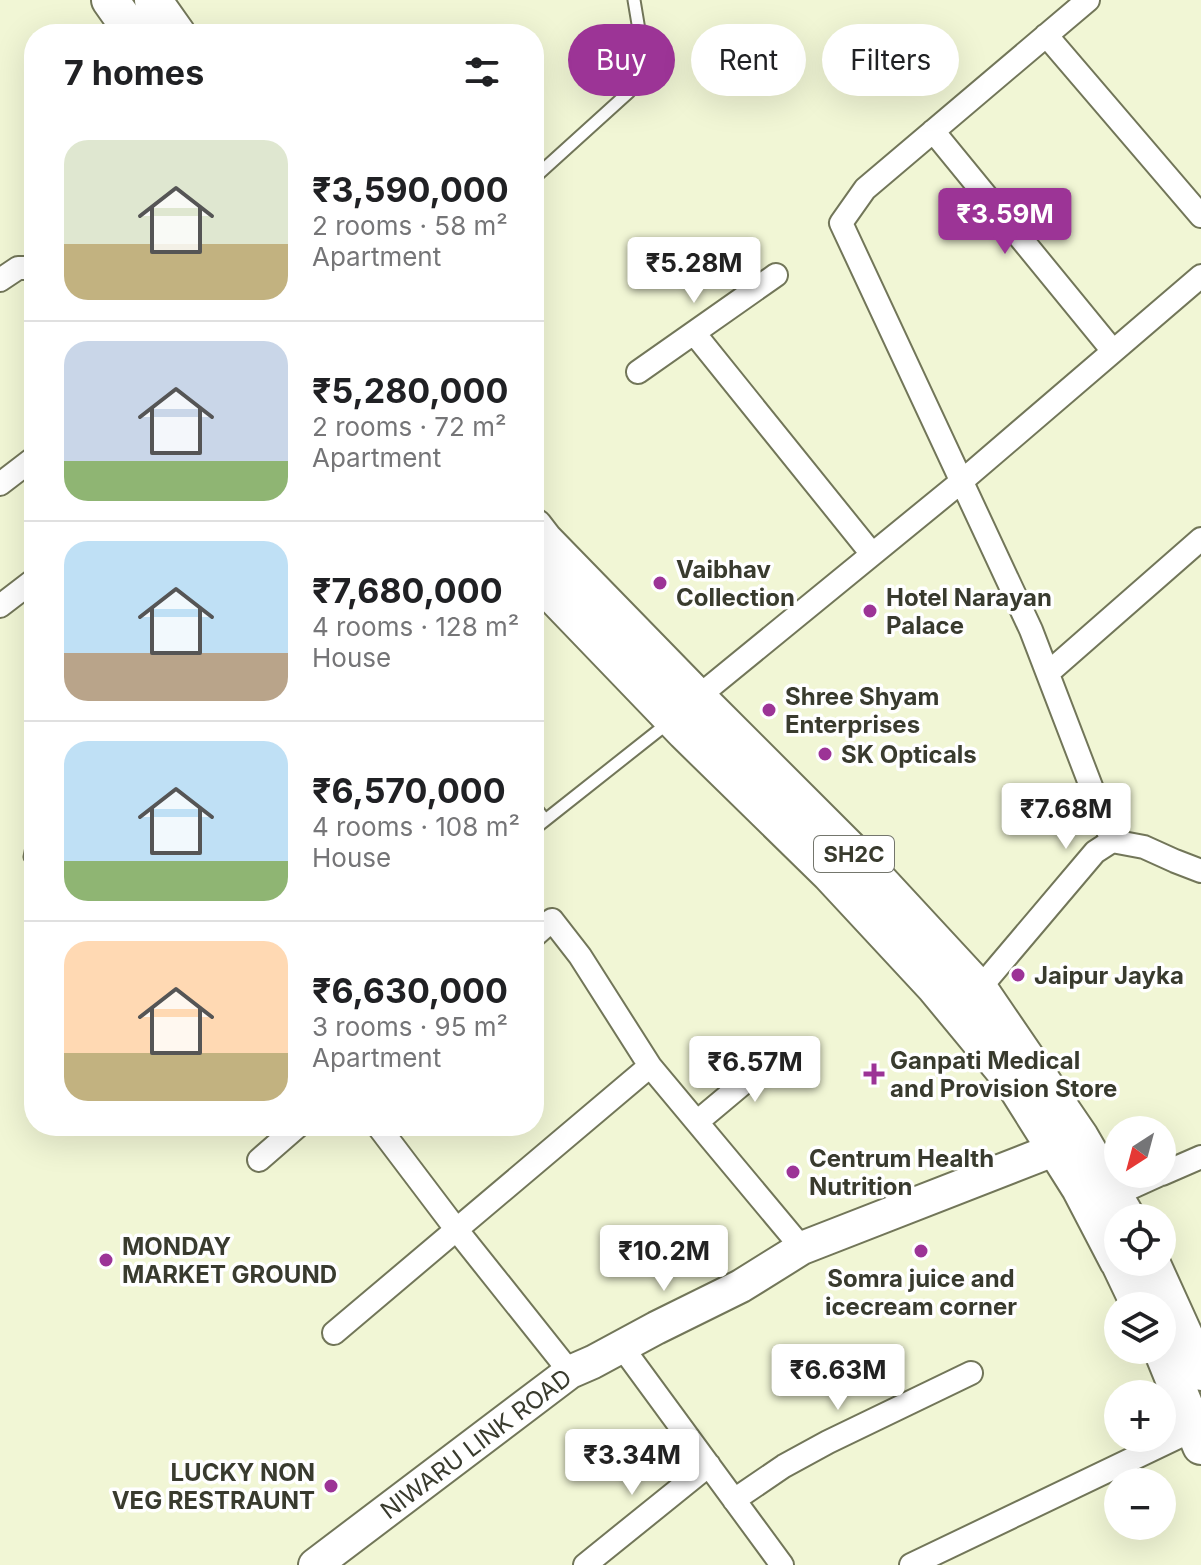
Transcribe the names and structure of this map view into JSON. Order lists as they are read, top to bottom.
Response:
{
  "streets": {
    "main road": ["SH2C"],
    "street": ["NIWARU LINK ROAD"]
  },
  "crossings": [
    ["SH2C", "NIWARU LINK ROAD"]
  ],
  "places": {
    "other": [
      "Vaibhav Collection",
      "Hotel Narayan Palace",
      "Shree Shyam Enterprises",
      "SK Opticals",
      "Jaipur Jayka",
      "Centrum Health Nutrition",
      "Somra juice and icecream corner",
      "MONDAY MARKET GROUND",
      "LUCKY NON VEG RESTRAUNT"
    ],
    "health": ["Ganpati Medical and Provision Store"]
  },
  "north": "bottom left",
  "page": {
    "chip": ["Buy", "Rent", "Filters"],
    "heading": "7 homes",
    "list": [
      {
        "name": "₹3,590,000",
        "note": "2 rooms · 58 m² · Apartment"
      },
      {
        "name": "₹5,280,000",
        "note": "2 rooms · 72 m² · Apartment"
      },
      {
        "name": "₹7,680,000",
        "note": "4 rooms · 128 m² · House"
      },
      {
        "name": "₹6,570,000",
        "note": "4 rooms · 108 m² · House"
      },
      {
        "name": "₹6,630,000",
        "note": "3 rooms · 95 m² · Apartment"
      }
    ],
    "price": [
      "₹3.59M",
      "₹5.28M",
      "₹7.68M",
      "₹6.57M",
      "₹10.2M",
      "₹6.63M",
      "₹3.34M"
    ],
    "map_buttons": ["+", "−"]
  }
}
